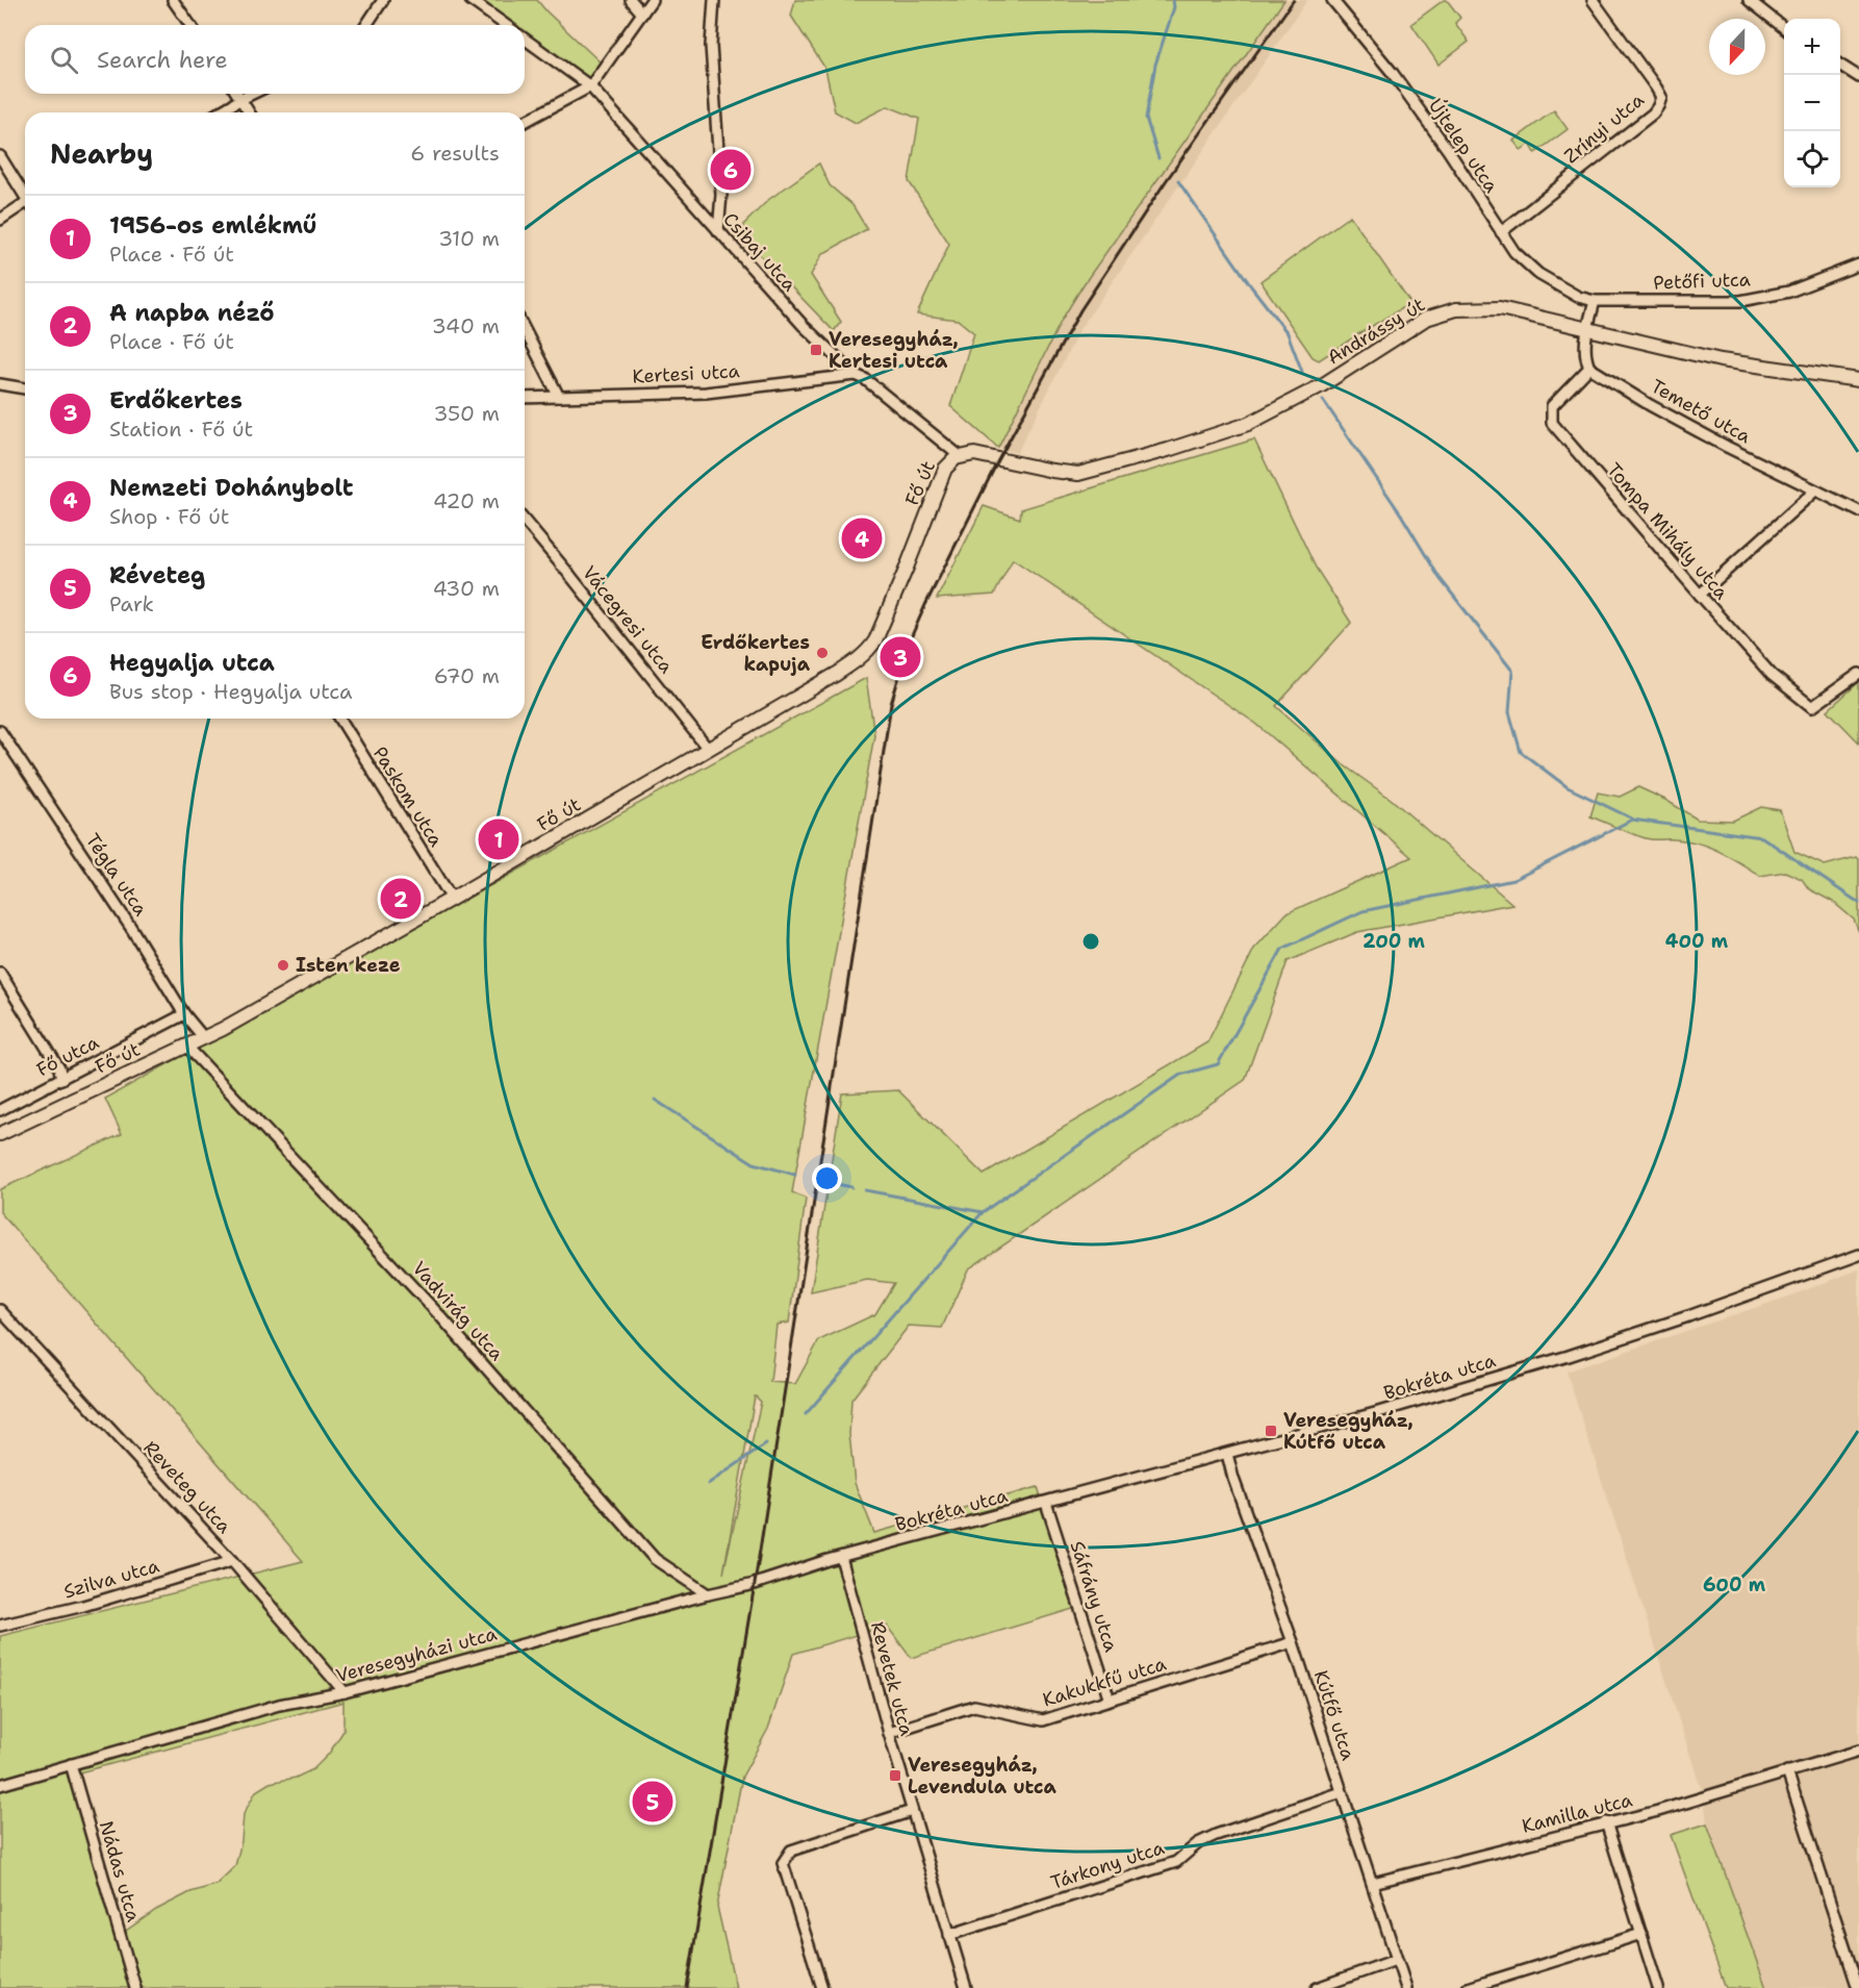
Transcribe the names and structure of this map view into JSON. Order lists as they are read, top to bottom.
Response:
{
  "streets": {
    "main road": ["Andrássy út", "Fő út"],
    "street": [
      "Zrínyi utca",
      "Újtelep utca",
      "Csibaj utca",
      "Petőfi utca",
      "Kertesi utca",
      "Temető utca",
      "Tompa Mihály utca",
      "Vácegresi utca",
      "Paskom utca",
      "Tégla utca",
      "Fő utca",
      "Vadvirág utca",
      "Bokréta utca",
      "Reveteg utca",
      "Szilva utca",
      "Sáfrány utca",
      "Veresegyházi utca",
      "Revetek utca",
      "Kakukkfű utca",
      "Kútfő utca",
      "Kamilla utca",
      "Tárkony utca",
      "Nádas utca"
    ]
  },
  "crossings": [
    ["Zrínyi utca", "Újtelep utca"],
    ["Újtelep utca", "Petőfi utca"],
    ["Csibaj utca", "Kertesi utca"],
    ["Csibaj utca", "Fő út"],
    ["Andrássy út", "Fő út"],
    ["Temető utca", "Tompa Mihály utca"],
    ["Fő út", "Vácegresi utca"],
    ["Fő út", "Paskom utca"],
    ["Fő út", "Tégla utca"],
    ["Fő út", "Vadvirág utca"],
    ["Tégla utca", "Fő utca"],
    ["Vadvirág utca", "Veresegyházi utca"],
    ["Bokréta utca", "Sáfrány utca"],
    ["Bokréta utca", "Veresegyházi utca"],
    ["Bokréta utca", "Revetek utca"],
    ["Bokréta utca", "Kútfő utca"],
    ["Reveteg utca", "Szilva utca"],
    ["Reveteg utca", "Veresegyházi utca"],
    ["Sáfrány utca", "Kakukkfű utca"],
    ["Veresegyházi utca", "Revetek utca"],
    ["Veresegyházi utca", "Nádas utca"],
    ["Revetek utca", "Kakukkfű utca"],
    ["Revetek utca", "Tárkony utca"],
    ["Kakukkfű utca", "Kútfő utca"],
    ["Kútfő utca", "Kamilla utca"],
    ["Kútfő utca", "Tárkony utca"]
  ],
  "places": {
    "transit": ["Veresegyház, Kertesi utca", "Veresegyház, Kútfő utca", "Veresegyház, Levendula utca"],
    "other": ["Erdőkertes kapuja", "Isten keze"]
  },
  "north": "bottom",
  "page": {
    "map_buttons": ["+", "−"],
    "search": "Search here",
    "heading": ["Nearby", "6 results"],
    "pins": [
      "6",
      "4",
      "3",
      "1",
      "2",
      "5"
    ],
    "list": [
      {
        "mark": "1",
        "name": "1956-os emlékmű",
        "note": "Place · Fő út",
        "value": "310 m"
      },
      {
        "mark": "2",
        "name": "A napba néző",
        "note": "Place · Fő út",
        "value": "340 m"
      },
      {
        "mark": "3",
        "name": "Erdőkertes",
        "note": "Station · Fő út",
        "value": "350 m"
      },
      {
        "mark": "4",
        "name": "Nemzeti Dohánybolt",
        "note": "Shop · Fő út",
        "value": "420 m"
      },
      {
        "mark": "5",
        "name": "Réveteg",
        "note": "Park",
        "value": "430 m"
      },
      {
        "mark": "6",
        "name": "Hegyalja utca",
        "note": "Bus stop · Hegyalja utca",
        "value": "670 m"
      }
    ]
  },
  "rings": ["200 m", "400 m", "600 m"]
}
